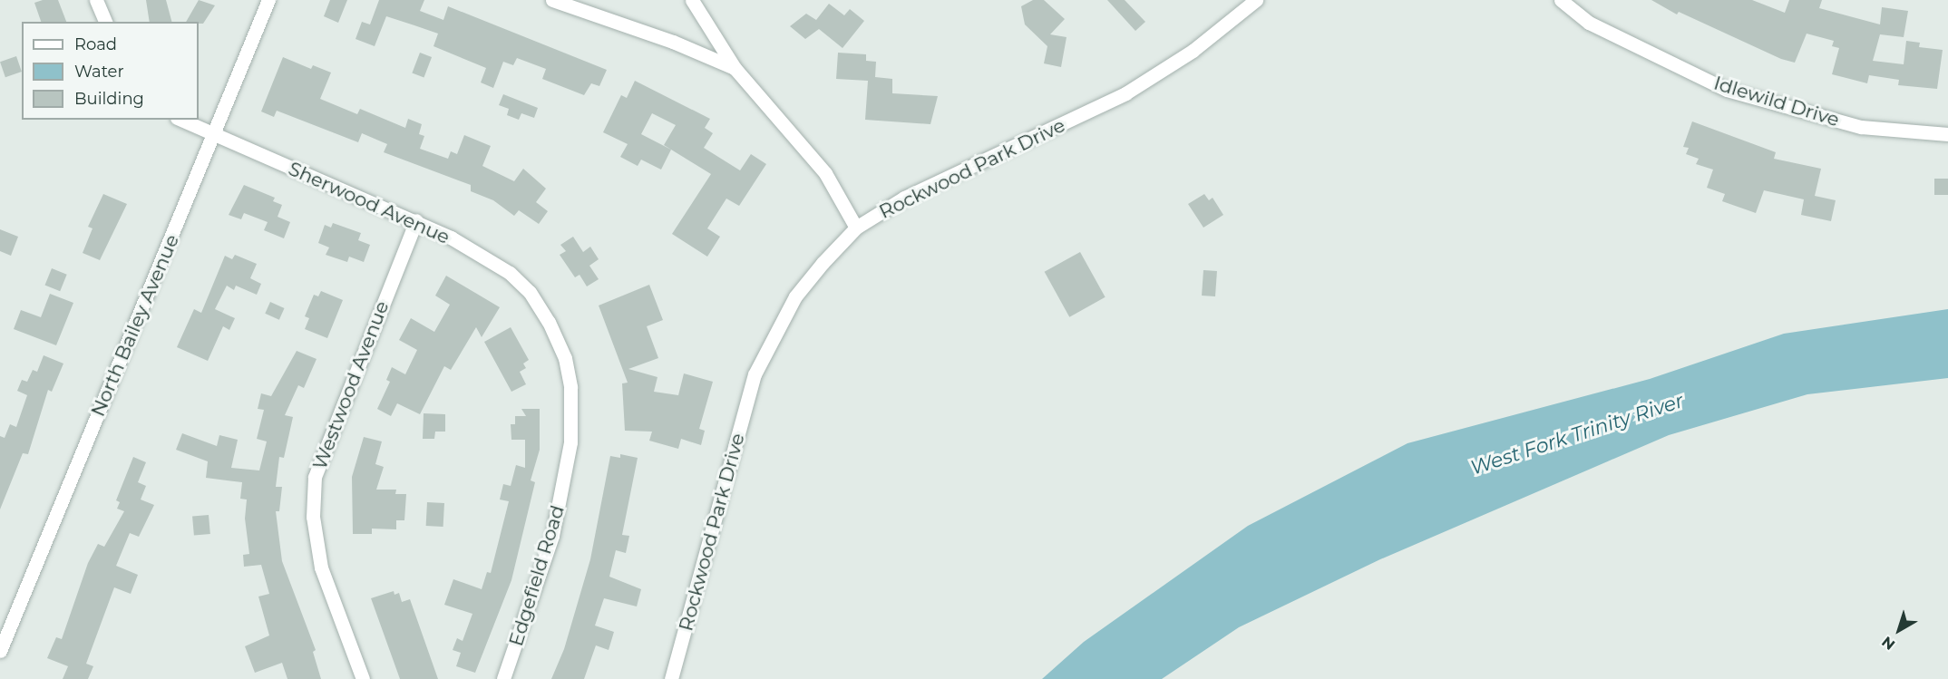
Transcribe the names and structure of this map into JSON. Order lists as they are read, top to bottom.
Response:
{
  "streets": {
    "street": [
      "Idlewild Drive",
      "Rockwood Park Drive",
      "Sherwood Avenue",
      "North Bailey Avenue",
      "Westwood Avenue",
      "Edgefield Road"
    ]
  },
  "crossings": [
    ["Sherwood Avenue", "North Bailey Avenue"],
    ["Sherwood Avenue", "Westwood Avenue"],
    ["Sherwood Avenue", "Edgefield Road"]
  ],
  "water": ["West Fork Trinity River"],
  "legend": ["Road", "Water", "Building"],
  "north": "bottom left"
}
